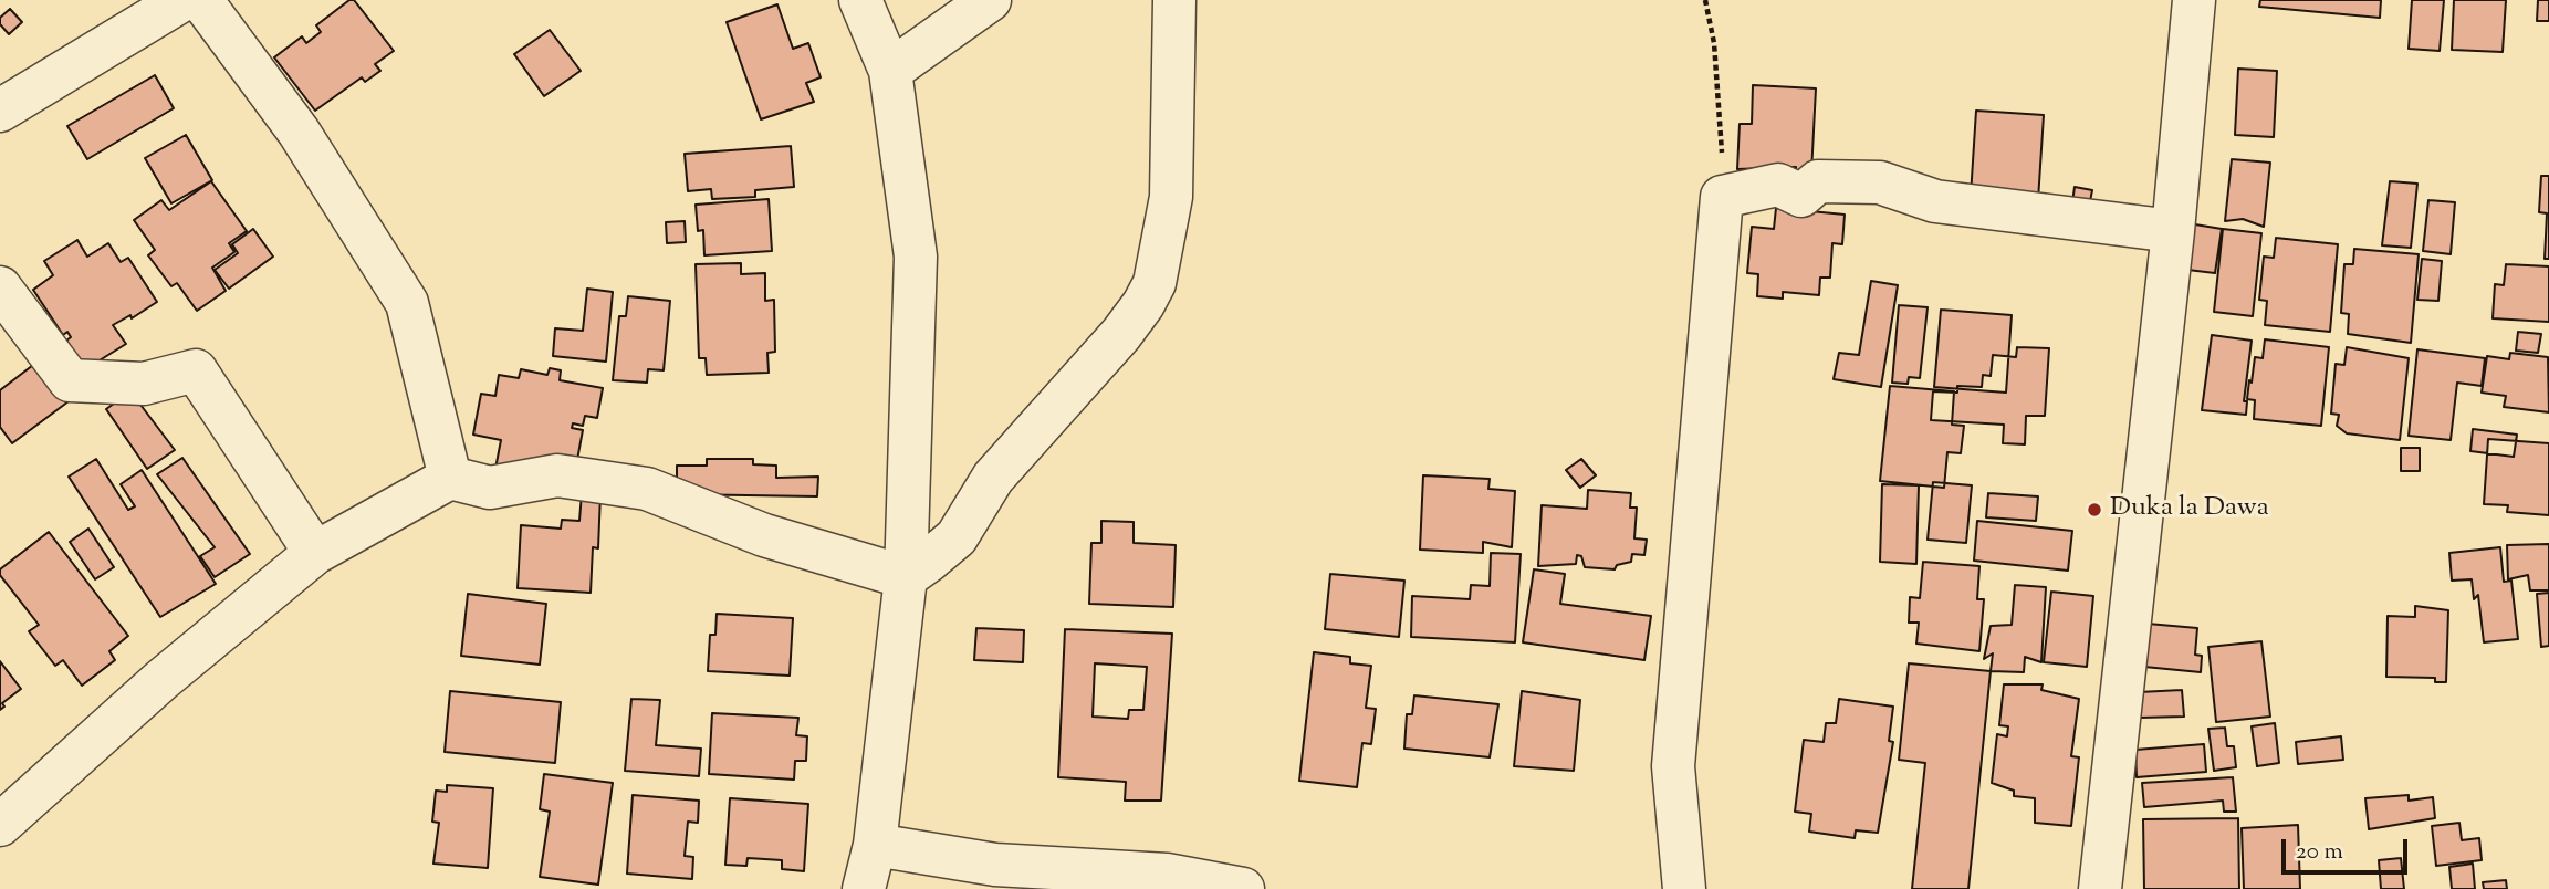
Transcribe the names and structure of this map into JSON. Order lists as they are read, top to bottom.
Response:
{
  "places": ["Duka la Dawa"],
  "scale_bar": "20 m"
}
